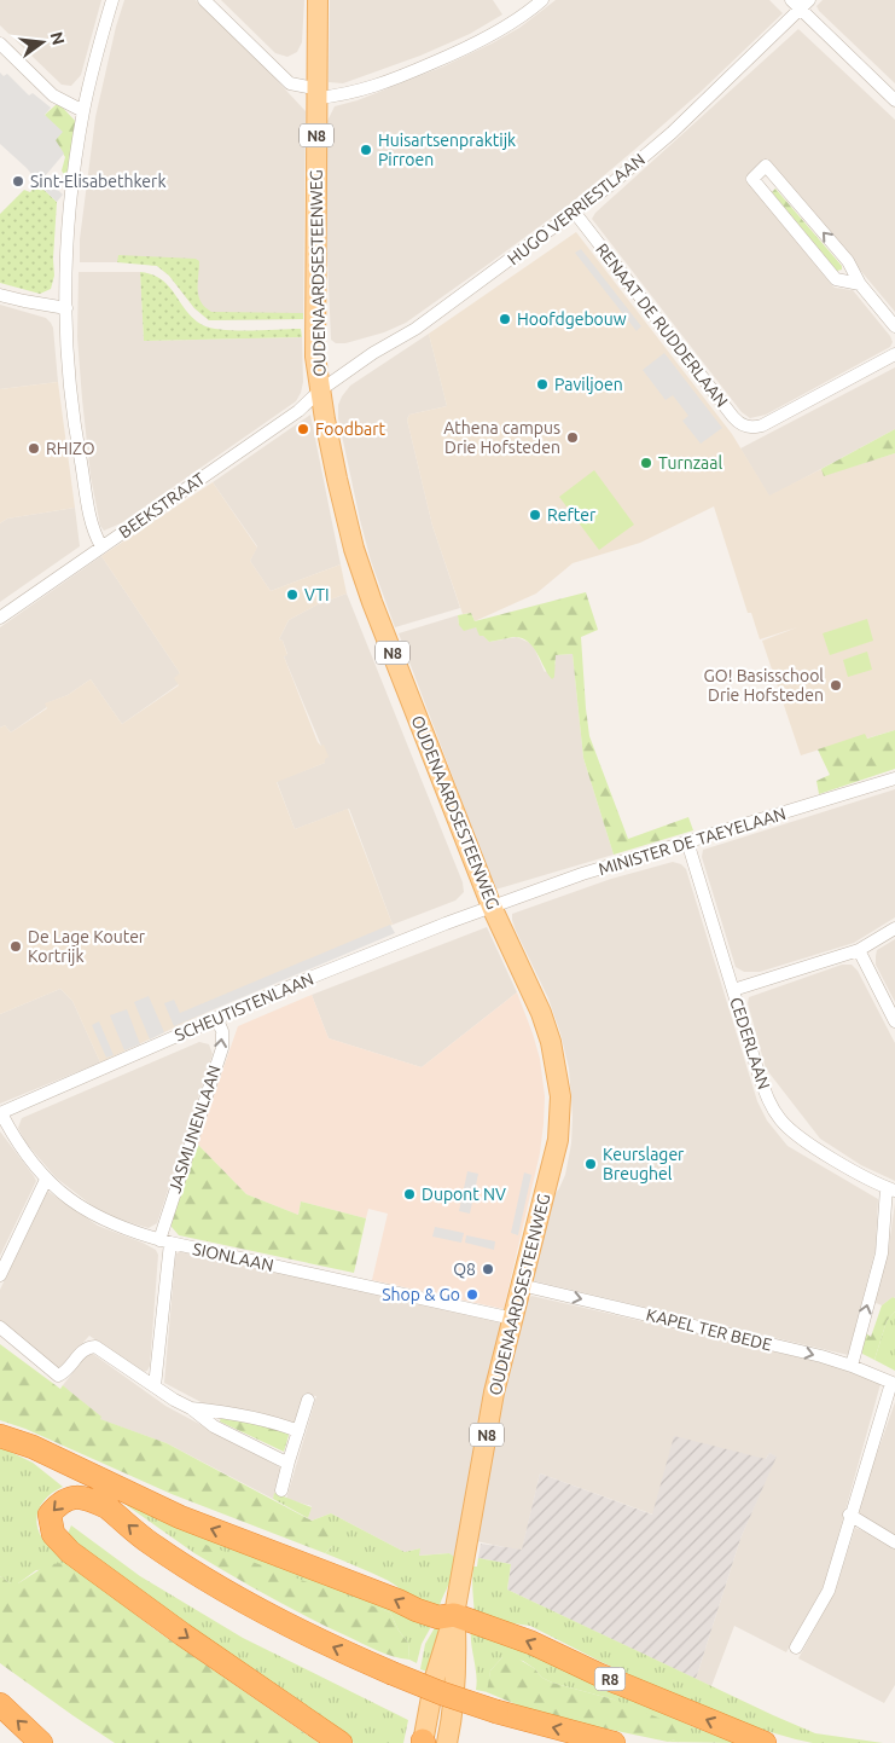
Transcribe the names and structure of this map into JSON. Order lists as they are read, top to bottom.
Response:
{
  "streets": {
    "highway": ["R8"],
    "main road": ["N8", "OUDENAARDSESTEENWEG"],
    "street": [
      "HUGO VERRIESTLAAN",
      "RENAAT DE RUDDERLAAN",
      "BEEKSTRAAT",
      "MINISTER DE TAEYELAAN",
      "SCHEUTISTENLAAN",
      "CEDERLAAN",
      "JASMIJNENLAAN",
      "SIONLAAN",
      "KAPEL TER BEDE"
    ]
  },
  "crossings": [
    ["HUGO VERRIESTLAAN", "OUDENAARDSESTEENWEG"],
    ["HUGO VERRIESTLAAN", "RENAAT DE RUDDERLAAN"],
    ["HUGO VERRIESTLAAN", "BEEKSTRAAT"],
    ["OUDENAARDSESTEENWEG", "BEEKSTRAAT"],
    ["OUDENAARDSESTEENWEG", "MINISTER DE TAEYELAAN"],
    ["OUDENAARDSESTEENWEG", "SCHEUTISTENLAAN"],
    ["OUDENAARDSESTEENWEG", "SIONLAAN"],
    ["OUDENAARDSESTEENWEG", "KAPEL TER BEDE"],
    ["OUDENAARDSESTEENWEG", "R8"],
    ["MINISTER DE TAEYELAAN", "SCHEUTISTENLAAN"],
    ["MINISTER DE TAEYELAAN", "CEDERLAAN"],
    ["SCHEUTISTENLAAN", "JASMIJNENLAAN"],
    ["SCHEUTISTENLAAN", "SIONLAAN"],
    ["CEDERLAAN", "KAPEL TER BEDE"],
    ["JASMIJNENLAAN", "SIONLAAN"]
  ],
  "one_way": ["JASMIJNENLAAN", "KAPEL TER BEDE"],
  "places": [
    "Huisartsenpraktijk Pirroen",
    "Sint-Elisabethkerk",
    "Hoofdgebouw",
    "Paviljoen",
    "Foodbart",
    "Athena campus Drie Hofsteden",
    "RHIZO",
    "Turnzaal",
    "Refter",
    "VTI",
    "GO! Basisschool Drie Hofsteden",
    "De Lage Kouter Kortrijk",
    "Keurslager Breughel",
    "Dupont NV",
    "Q8",
    "Shop & Go"
  ],
  "north": "right"
}
